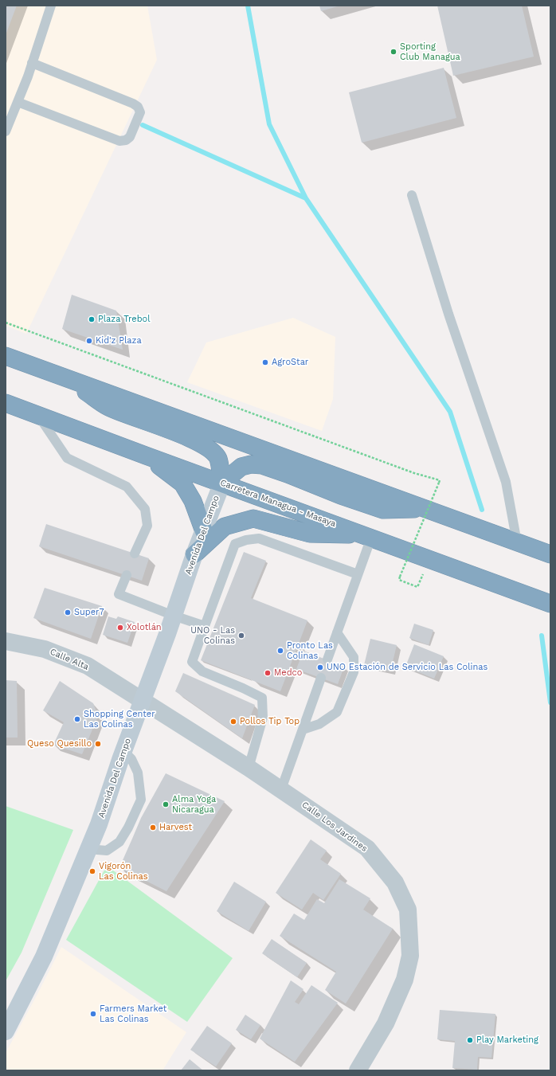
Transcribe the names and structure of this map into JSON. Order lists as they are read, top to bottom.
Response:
{
  "streets": {
    "highway": ["Carretera Managua - Masaya"],
    "street": ["Avenida Del Campo", "Calle Alta", "Calle Los Jardines"]
  },
  "crossings": [
    ["Carretera Managua - Masaya", "Avenida Del Campo"],
    ["Avenida Del Campo", "Calle Alta"],
    ["Avenida Del Campo", "Calle Los Jardines"],
    ["Calle Alta", "Calle Los Jardines"]
  ],
  "places": [
    "Sporting Club Managua",
    "Plaza Trebol",
    "Kid'z Plaza",
    "AgroStar",
    "Super7",
    "Xolotlán",
    "UNO - Las Colinas",
    "Pronto Las Colinas",
    "UNO Estación de Servicio Las Colinas",
    "Medco",
    "Shopping Center Las Colinas",
    "Pollos Tip Top",
    "Queso Quesillo",
    "Alma Yoga Nicaragua",
    "Harvest",
    "Vigorón Las Colinas",
    "Farmers Market Las Colinas",
    "Play Marketing"
  ]
}
